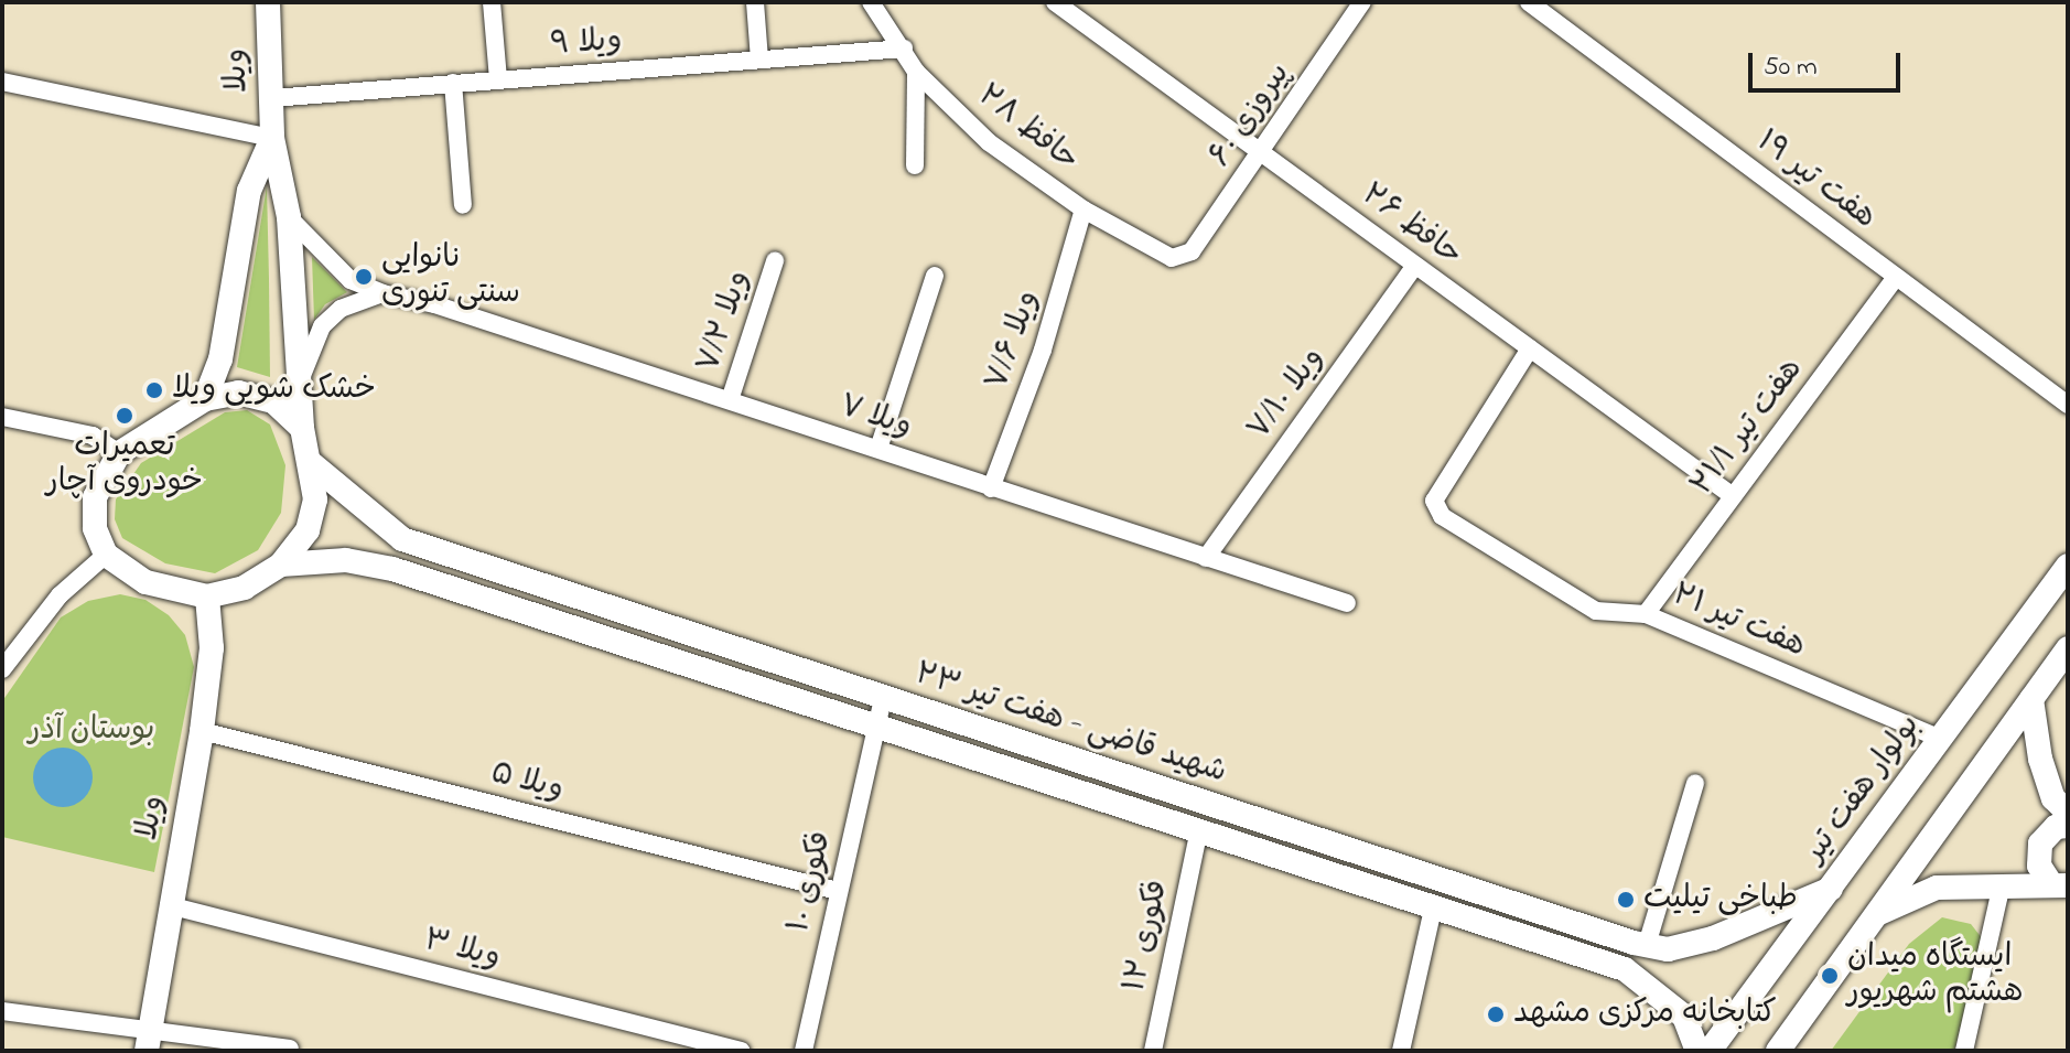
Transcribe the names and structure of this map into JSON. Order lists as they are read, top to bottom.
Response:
{
  "streets": {
    "street": [
      "ویلا ۹",
      "ویلا",
      "پیروزی ۶۰",
      "حافظ ۲۸",
      "هفت تیر ۱۹",
      "حافظ ۲۶",
      "ویلا ۷/۲",
      "ویلا ۷/۶",
      "ویلا ۷/۱۰",
      "ویلا ۷",
      "هفت تیر ۲۱/۱",
      "هفت تیر ۲۱",
      "شهید قاضی - هفت تیر ۲۳",
      "ویلا ۵",
      "بولوار هفت تیر",
      "فکوری ۱۰",
      "فکوری ۱۲",
      "ویلا ۳"
    ]
  },
  "crossings": [
    ["ویلا ۹", "ویلا"],
    ["ویلا ۹", "حافظ ۲۸"],
    ["ویلا", "ویلا ۷"],
    ["ویلا", "شهید قاضی - هفت تیر ۲۳"],
    ["ویلا", "ویلا ۵"],
    ["ویلا", "ویلا ۳"],
    ["پیروزی ۶۰", "حافظ ۲۸"],
    ["پیروزی ۶۰", "حافظ ۲۶"],
    ["حافظ ۲۸", "ویلا ۷/۶"],
    ["هفت تیر ۱۹", "هفت تیر ۲۱/۱"],
    ["حافظ ۲۶", "ویلا ۷/۱۰"],
    ["حافظ ۲۶", "هفت تیر ۲۱/۱"],
    ["حافظ ۲۶", "هفت تیر ۲۱"],
    ["ویلا ۷/۲", "ویلا ۷"],
    ["ویلا ۷/۶", "ویلا ۷"],
    ["ویلا ۷/۱۰", "ویلا ۷"],
    ["هفت تیر ۲۱/۱", "هفت تیر ۲۱"],
    ["هفت تیر ۲۱", "بولوار هفت تیر"],
    ["شهید قاضی - هفت تیر ۲۳", "فکوری ۱۰"],
    ["شهید قاضی - هفت تیر ۲۳", "فکوری ۱۲"],
    ["ویلا ۵", "فکوری ۱۰"]
  ],
  "parks": ["بوستان آذر"],
  "places": [
    "نانوایی سنتی تنوری",
    "خشک شویی ویلا",
    "تعمیرات خودروی آچار",
    "طباخی تیلیت",
    "ایستگاه میدان هشتم شهریور",
    "کتابخانه مرکزی مشهد"
  ],
  "scale_bar": "50 m"
}
